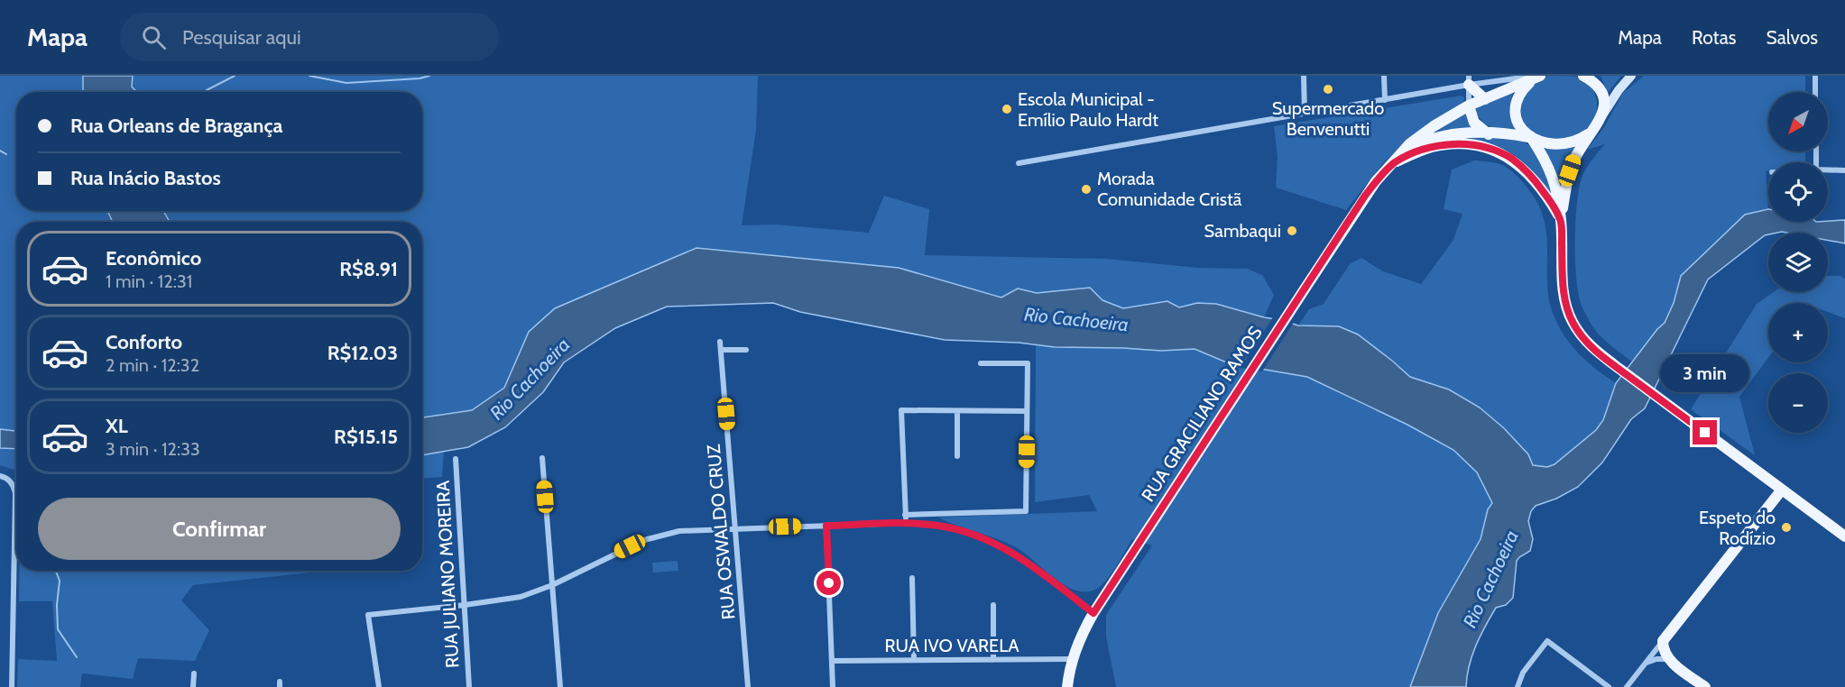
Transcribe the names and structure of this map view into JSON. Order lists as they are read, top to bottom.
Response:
{
  "streets": {
    "main road": ["RUA GRACILIANO RAMOS"],
    "street": ["RUA OSWALDO CRUZ", "RUA JULIANO MOREIRA", "RUA IVO VARELA"]
  },
  "crossings": [
    ["RUA GRACILIANO RAMOS", "RUA IVO VARELA"]
  ],
  "water": ["Rio Cachoeira"],
  "places": [
    "Supermercado Benvenutti",
    "Escola Municipal - Emílio Paulo Hardt",
    "Morada Comunidade Cristã",
    "Sambaqui",
    "Espeto do Rodízio"
  ],
  "north": "bottom left",
  "page": {
    "header": "Mapa",
    "search": "Pesquisar aqui",
    "nav": ["Mapa", "Rotas", "Salvos"],
    "map_buttons": ["+", "−"],
    "banner": ["Rua Orleans de Bragança", "Rua Inácio Bastos"],
    "list": [
      {
        "name": "Econômico",
        "note": "1 min · 12:31",
        "value": "R$8.91"
      },
      {
        "name": "Conforto",
        "note": "2 min · 12:32",
        "value": "R$12.03"
      },
      {
        "name": "XL",
        "note": "3 min · 12:33",
        "value": "R$15.15"
      }
    ],
    "bubble": "3 min",
    "buttons": "Confirmar"
  }
}
